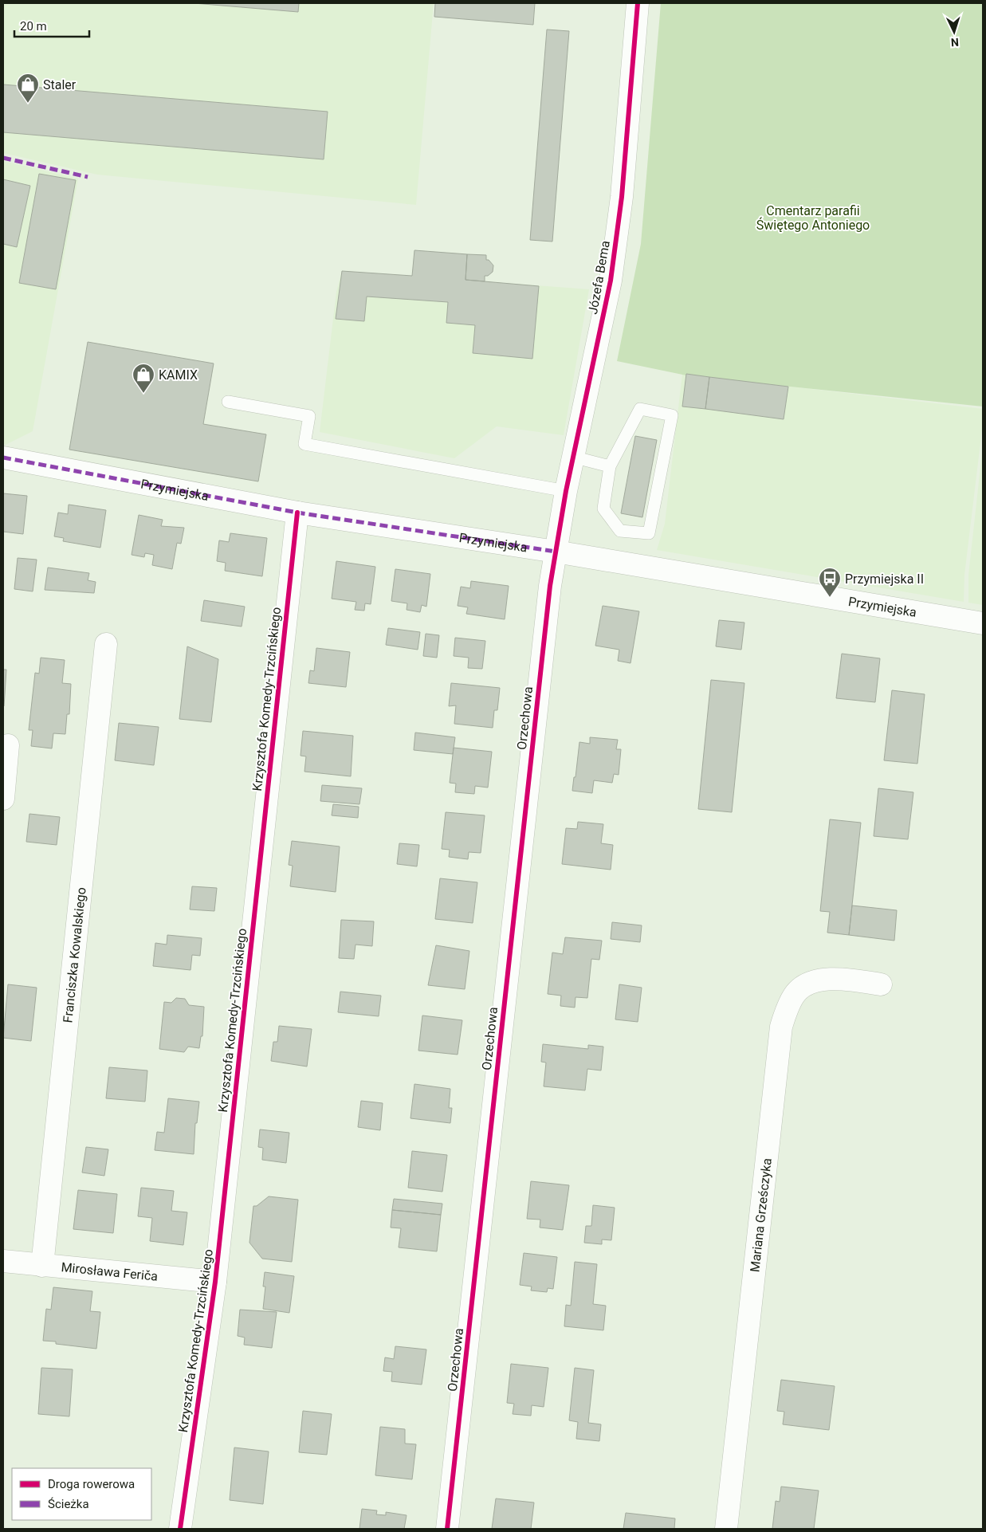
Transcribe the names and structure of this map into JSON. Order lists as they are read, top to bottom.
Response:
{
  "streets": {
    "street": [
      "Józefa Bema",
      "Przymiejska",
      "Krzysztofa Komedy-Trzcińskiego",
      "Orzechowa",
      "Franciszka Kowalskiego",
      "Mariana Grześczyka",
      "Mirosława Feriča"
    ]
  },
  "crossings": [
    ["Józefa Bema", "Przymiejska"],
    ["Józefa Bema", "Orzechowa"],
    ["Przymiejska", "Krzysztofa Komedy-Trzcińskiego"],
    ["Przymiejska", "Orzechowa"],
    ["Krzysztofa Komedy-Trzcińskiego", "Mirosława Feriča"],
    ["Franciszka Kowalskiego", "Mirosława Feriča"]
  ],
  "parks": ["Cmentarz parafii Świętego Antoniego"],
  "places": {
    "shop": ["Staler", "KAMIX"],
    "bus stop": ["Przymiejska II"]
  },
  "legend": ["Droga rowerowa", "Ścieżka"],
  "scale_bar": "20 m",
  "north": "bottom"
}
